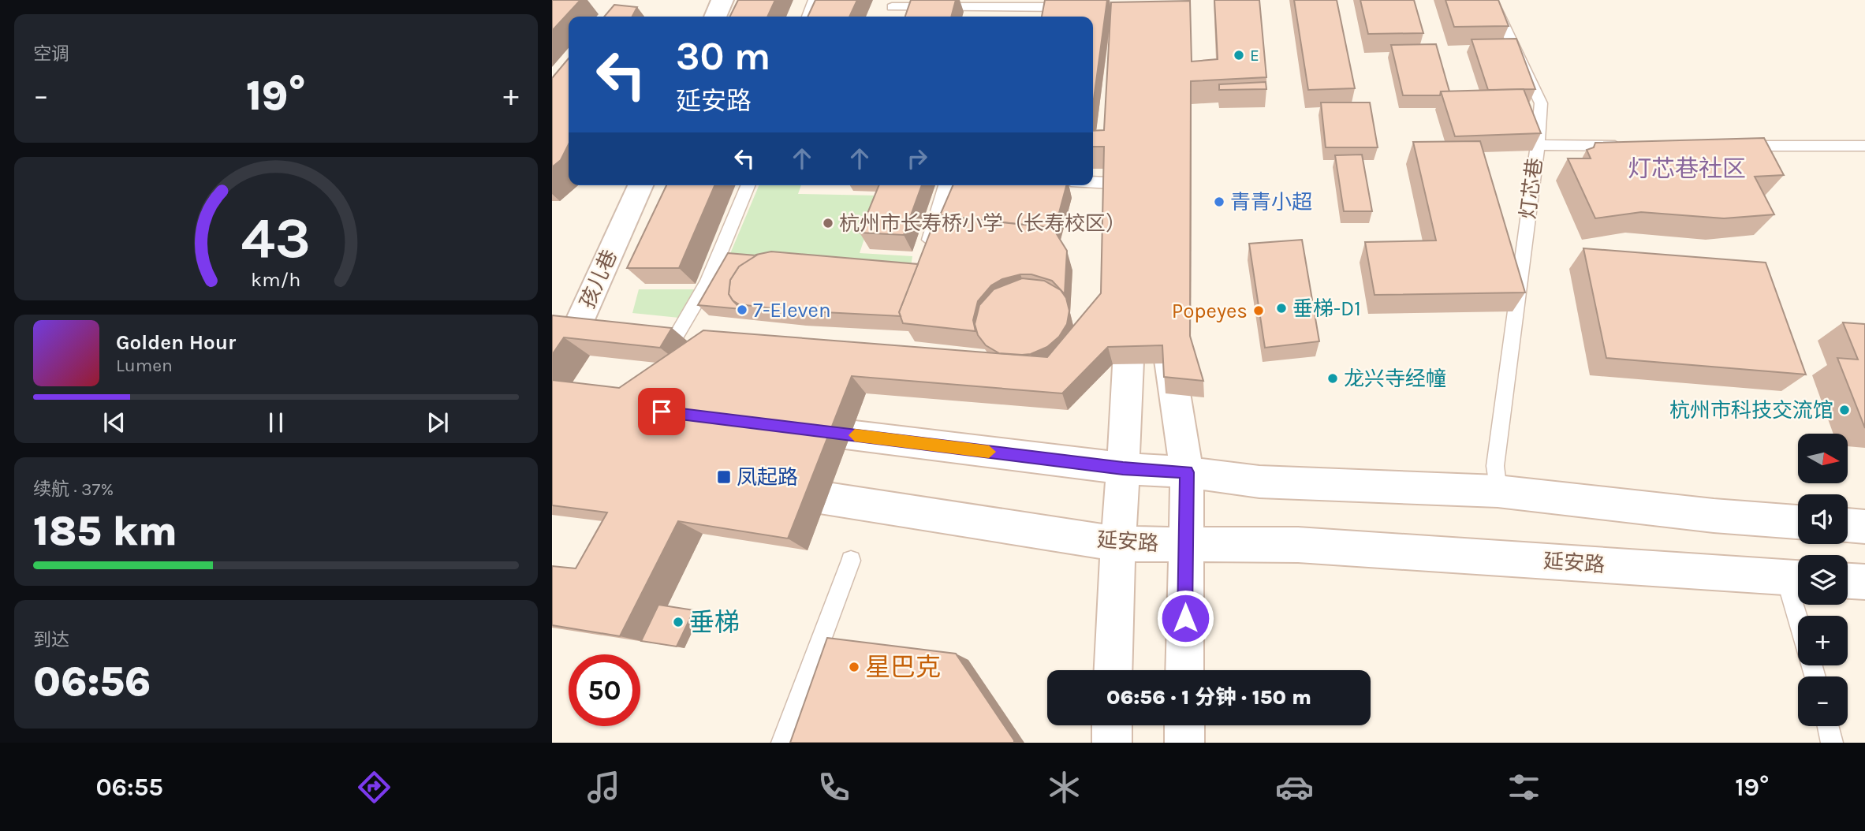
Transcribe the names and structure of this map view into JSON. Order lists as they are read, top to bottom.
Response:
{
  "streets": {
    "main road": ["孩儿巷", "延安路"],
    "lane": ["灯芯巷"]
  },
  "districts": ["灯芯巷社区"],
  "places": {
    "other": [
      "E",
      "青青小超",
      "杭州市长寿桥小学（长寿校区）",
      "垂梯-D1",
      "7-Eleven",
      "Popeyes",
      "龙兴寺经幢",
      "杭州市科技交流馆",
      "垂梯",
      "星巴克"
    ],
    "transit": ["凤起路"]
  },
  "north": "right",
  "page": {
    "tile": [
      "空调",
      ["续航 · 37%", "185 km"],
      ["到达", "06:56"]
    ],
    "turn": ["30 m", "延安路"],
    "heat": ["−", "19°", "+"],
    "song": ["Golden Hour", "Lumen"],
    "map_buttons": ["+", "−"],
    "limit": "50",
    "trip": "06:56 · 1 分钟 · 150 m",
    "tabs": ["06:55", "19°"],
    "gauge": ["43", "km/h"]
  }
}
